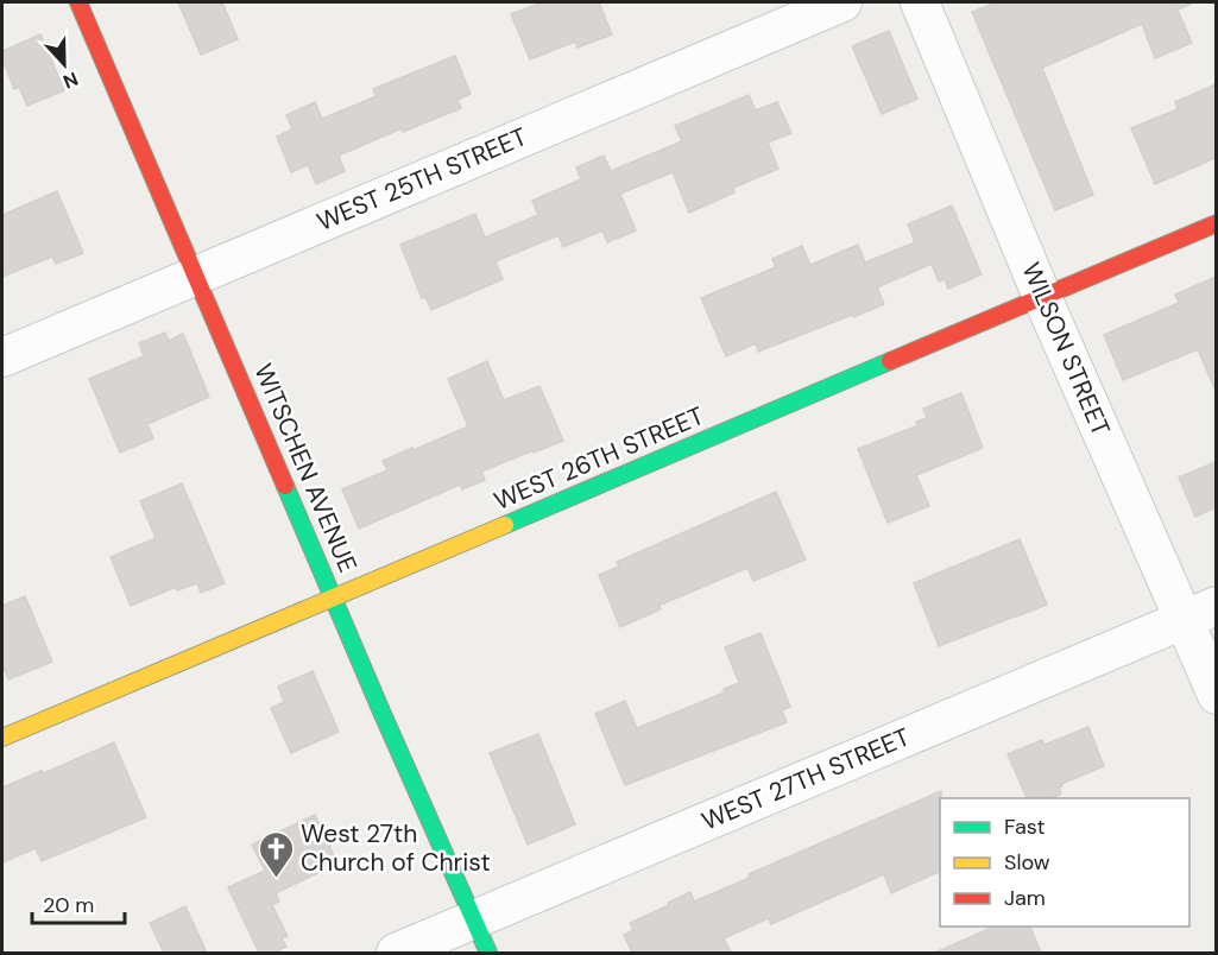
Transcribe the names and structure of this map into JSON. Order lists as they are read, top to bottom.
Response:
{
  "streets": {
    "main road": ["WEST 26TH STREET", "WITSCHEN AVENUE"],
    "street": ["WEST 25TH STREET", "WILSON STREET", "WEST 27TH STREET"]
  },
  "crossings": [
    ["WEST 25TH STREET", "WITSCHEN AVENUE"],
    ["WILSON STREET", "WEST 26TH STREET"],
    ["WILSON STREET", "WEST 27TH STREET"],
    ["WEST 26TH STREET", "WITSCHEN AVENUE"],
    ["WITSCHEN AVENUE", "WEST 27TH STREET"]
  ],
  "places": {
    "church": ["West 27th Church of Christ"]
  },
  "legend": ["Fast", "Slow", "Jam"],
  "scale_bar": "20 m",
  "north": "bottom"
}
